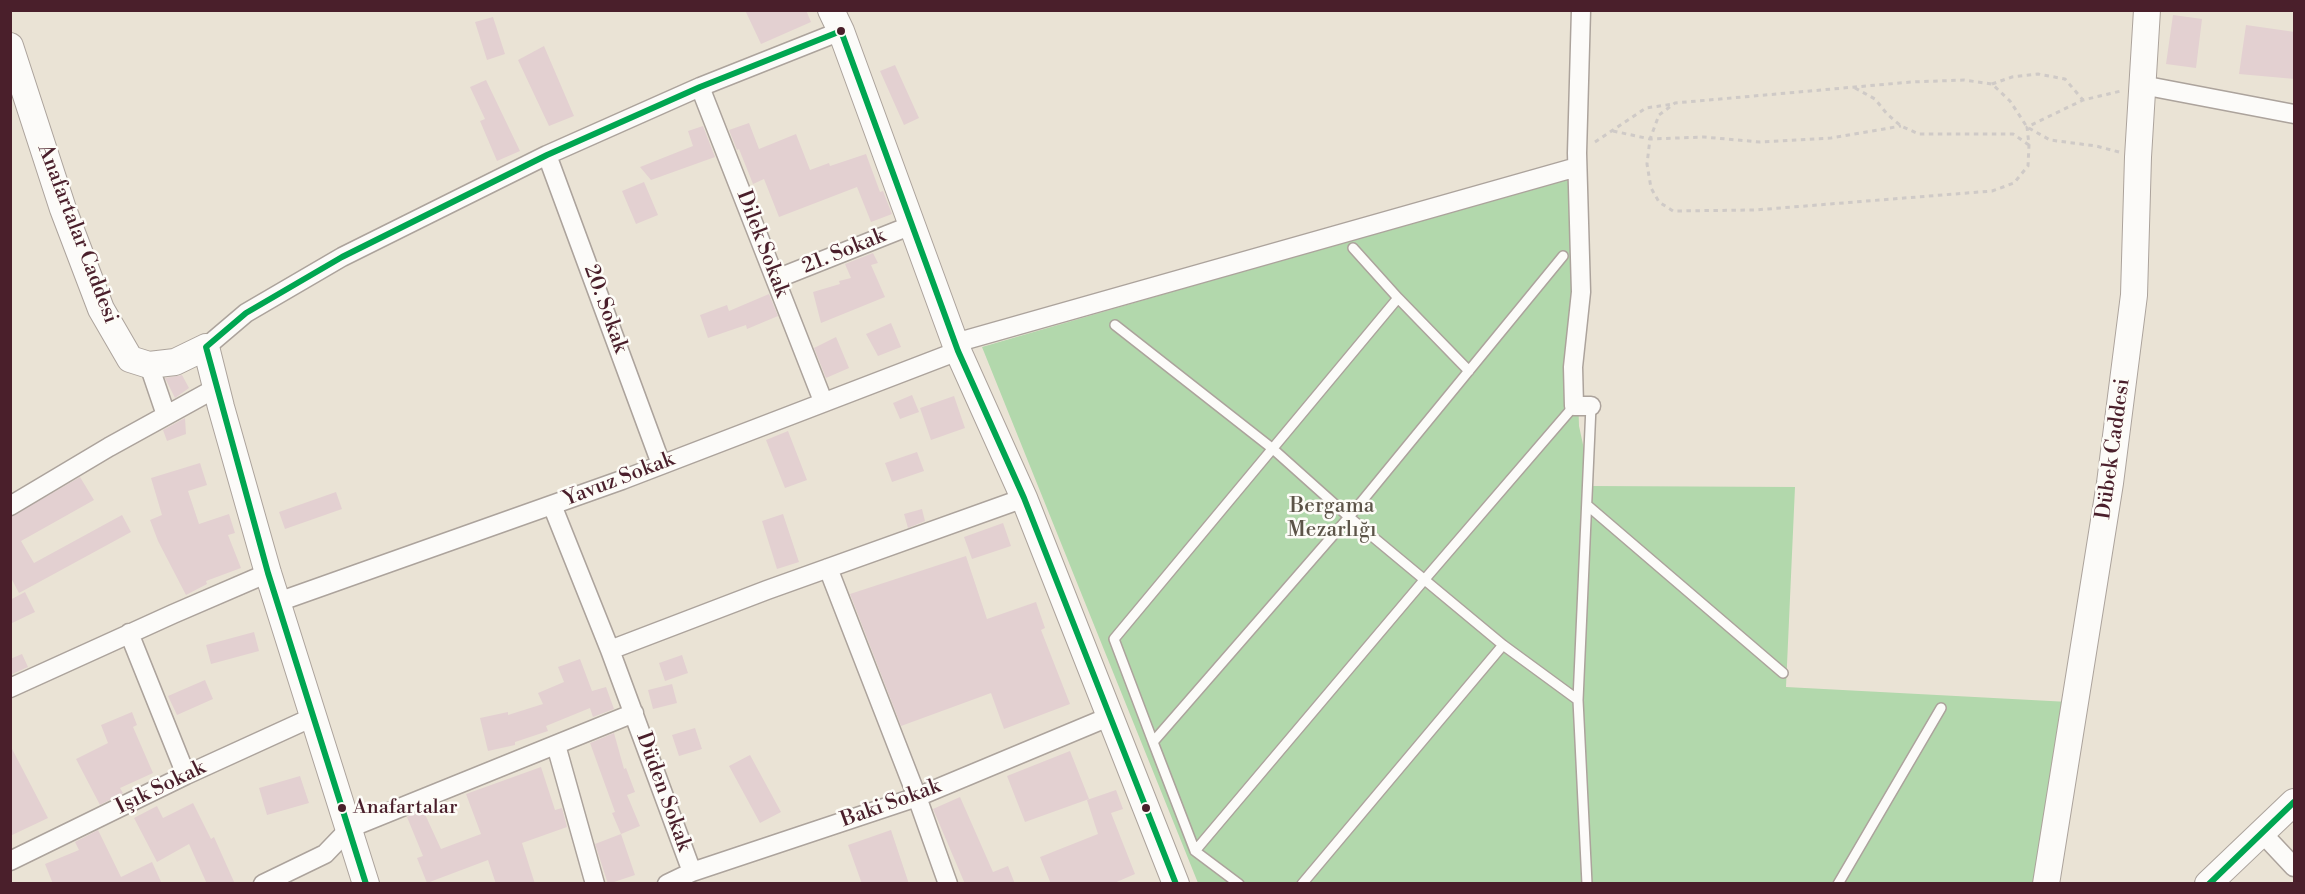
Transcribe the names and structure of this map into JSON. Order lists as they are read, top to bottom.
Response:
{
  "streets": {
    "street": [
      "Anafartalar Caddesi",
      "Dilek Sokak",
      "21. Sokak",
      "20. Sokak",
      "Dübek Caddesi",
      "Yavuz Sokak",
      "Işık Sokak",
      "Düden Sokak",
      "Baki Sokak"
    ]
  },
  "crossings": [
    ["Dilek Sokak", "21. Sokak"],
    ["Dilek Sokak", "Yavuz Sokak"],
    ["20. Sokak", "Yavuz Sokak"],
    ["Düden Sokak", "Baki Sokak"]
  ],
  "parks": ["Bergama Mezarlığı"],
  "places": ["Anafartalar"]
}
